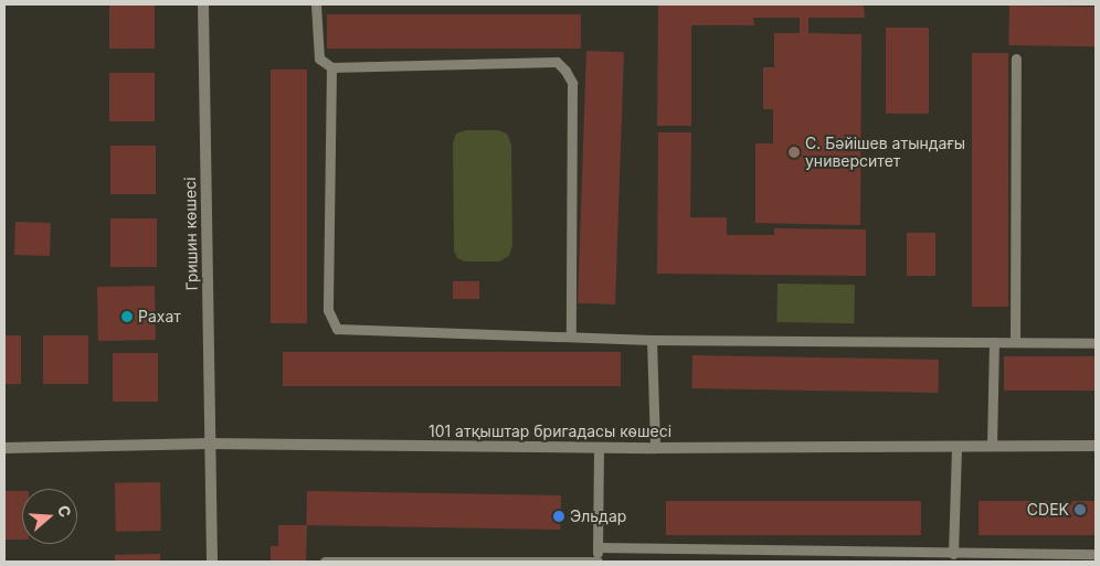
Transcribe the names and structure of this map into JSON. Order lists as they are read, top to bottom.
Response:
{
  "streets": {
    "street": ["Гришин көшесі", "101 атқыштар бригадасы көшесі"]
  },
  "crossings": [
    ["Гришин көшесі", "101 атқыштар бригадасы көшесі"]
  ],
  "places": [
    "С. Бәйішев атындағы университет",
    "Рахат",
    "CDEK",
    "Эльдар"
  ],
  "north": "right"
}
